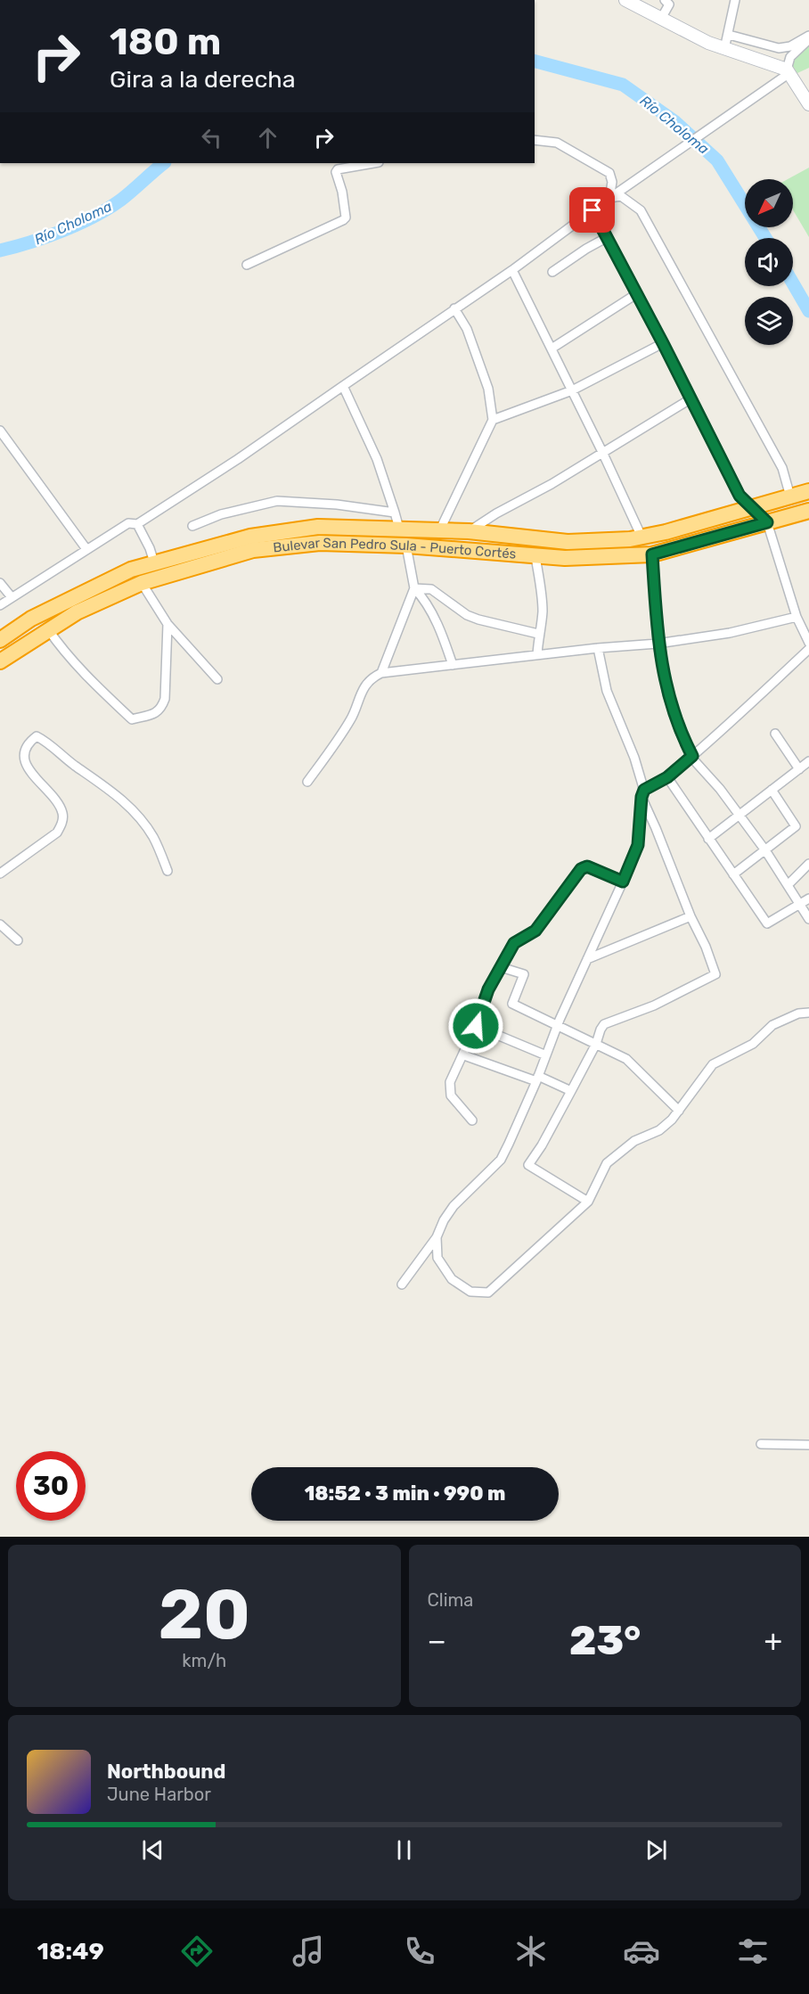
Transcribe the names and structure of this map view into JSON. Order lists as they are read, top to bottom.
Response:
{
  "streets": {
    "highway": ["Bulevar San Pedro Sula - Puerto Cortés"]
  },
  "water": ["Río Choloma"],
  "north": "bottom left",
  "page": {
    "turn": ["180 m", "Gira a la derecha"],
    "limit": "30",
    "trip": "18:52 · 3 min · 990 m",
    "tile": [
      ["20", "km/h"],
      "Clima"
    ],
    "heat": ["−", "23°", "+"],
    "song": ["Northbound", "June Harbor"],
    "tabs": "18:49"
  }
}
